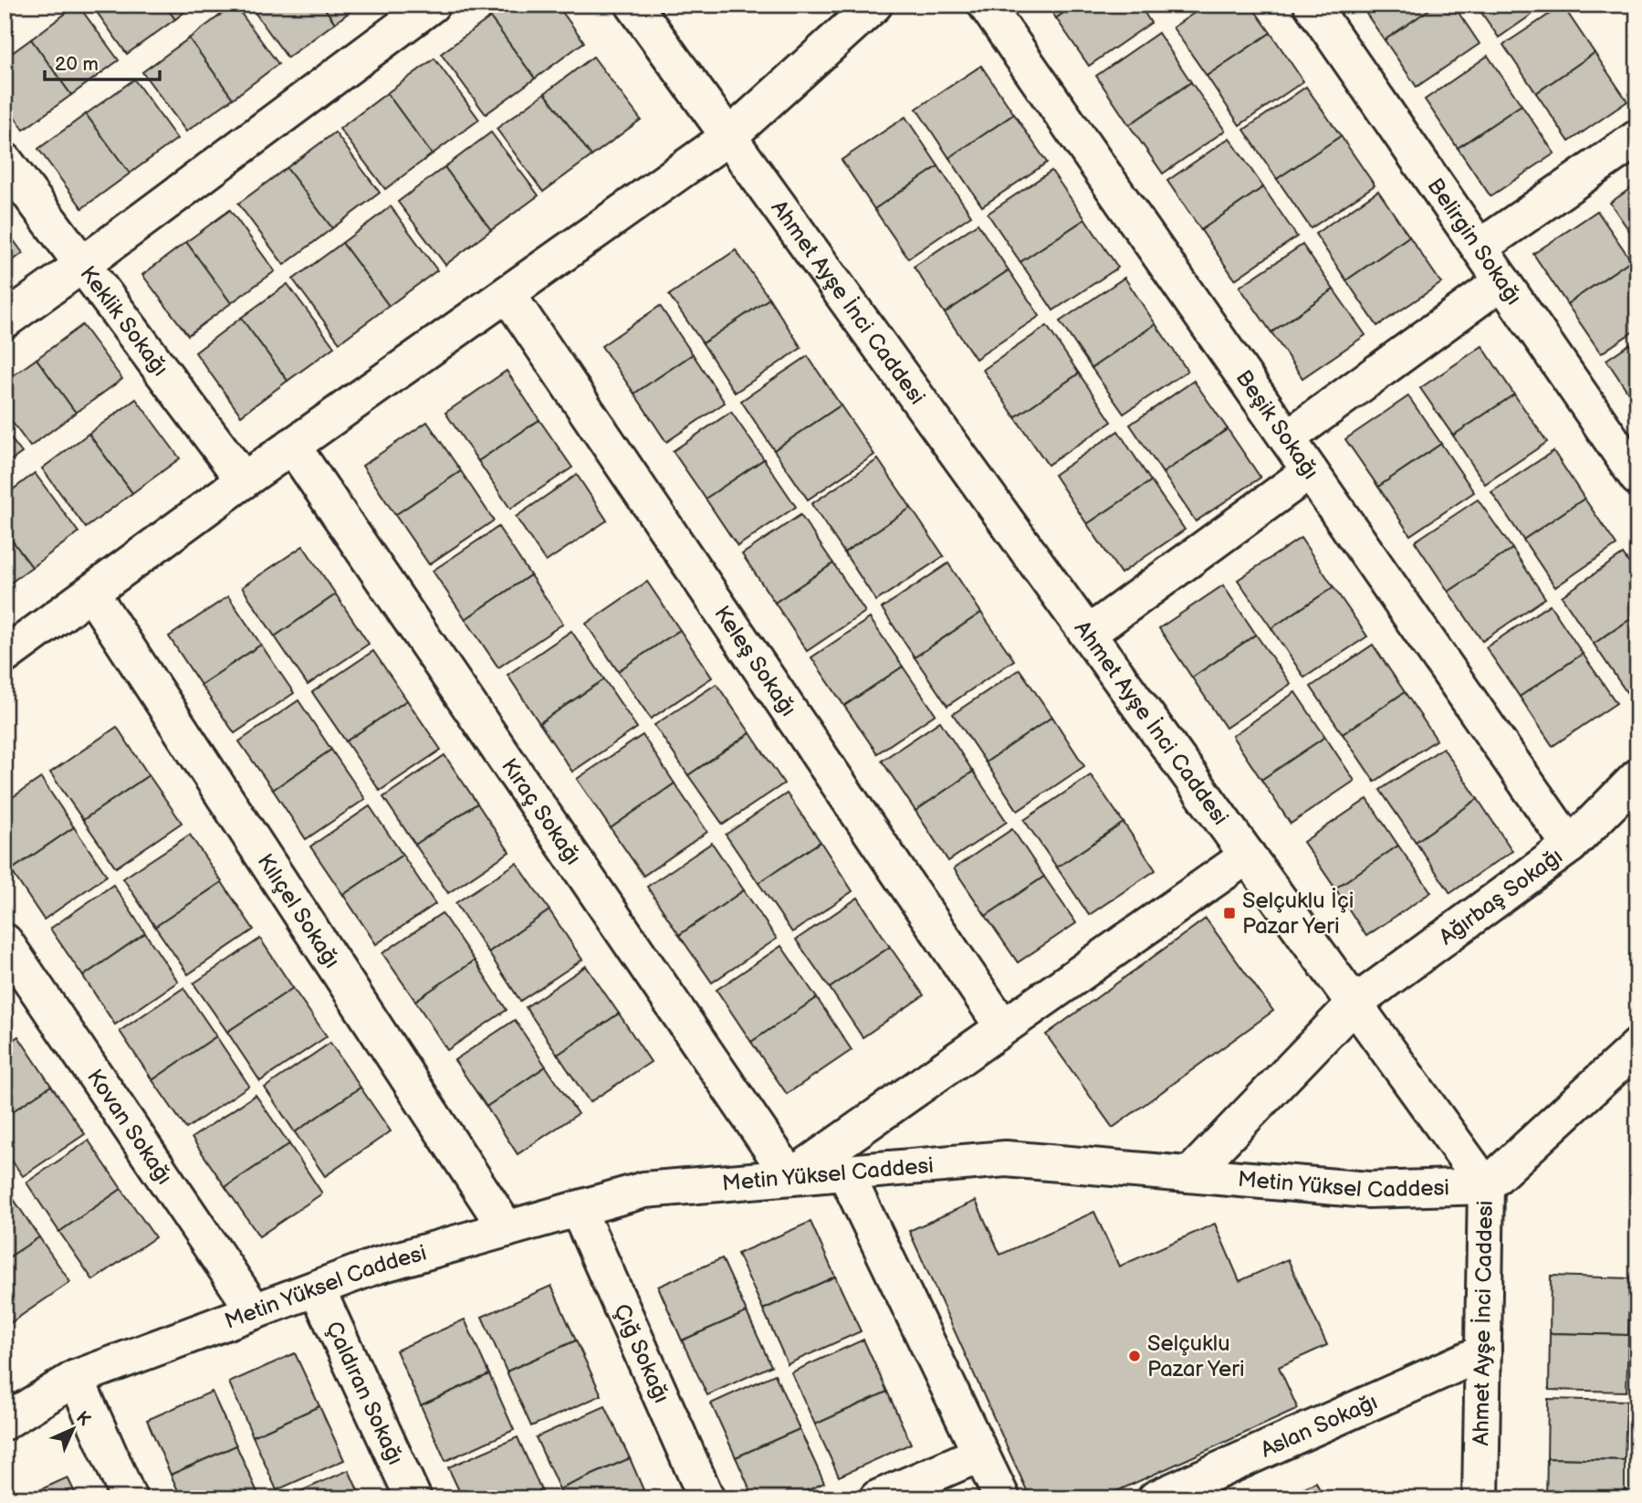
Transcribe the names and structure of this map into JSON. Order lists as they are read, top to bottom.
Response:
{
  "streets": {
    "street": [
      "Belirgin Sokağı",
      "Ahmet Ayşe İnci Caddesi",
      "Keklik Sokağı",
      "Beşik Sokağı",
      "Keleş Sokağı",
      "Kıraç Sokağı",
      "Ağırbaş Sokağı",
      "Kılıçel Sokağı",
      "Kovan Sokağı",
      "Metin Yüksel Caddesi",
      "Çığ Sokağı",
      "Çaldıran Sokağı",
      "Aslan Sokağı"
    ]
  },
  "crossings": [
    ["Ahmet Ayşe İnci Caddesi", "Ağırbaş Sokağı"],
    ["Ahmet Ayşe İnci Caddesi", "Metin Yüksel Caddesi"],
    ["Ahmet Ayşe İnci Caddesi", "Aslan Sokağı"],
    ["Beşik Sokağı", "Ağırbaş Sokağı"],
    ["Kıraç Sokağı", "Metin Yüksel Caddesi"],
    ["Ağırbaş Sokağı", "Metin Yüksel Caddesi"],
    ["Kılıçel Sokağı", "Metin Yüksel Caddesi"],
    ["Kovan Sokağı", "Metin Yüksel Caddesi"],
    ["Metin Yüksel Caddesi", "Çığ Sokağı"],
    ["Metin Yüksel Caddesi", "Çaldıran Sokağı"]
  ],
  "places": {
    "transit": ["Selçuklu İçi Pazar Yeri"],
    "other": ["Selçuklu Pazar Yeri"]
  },
  "scale_bar": "20 m",
  "north": "top right"
}
